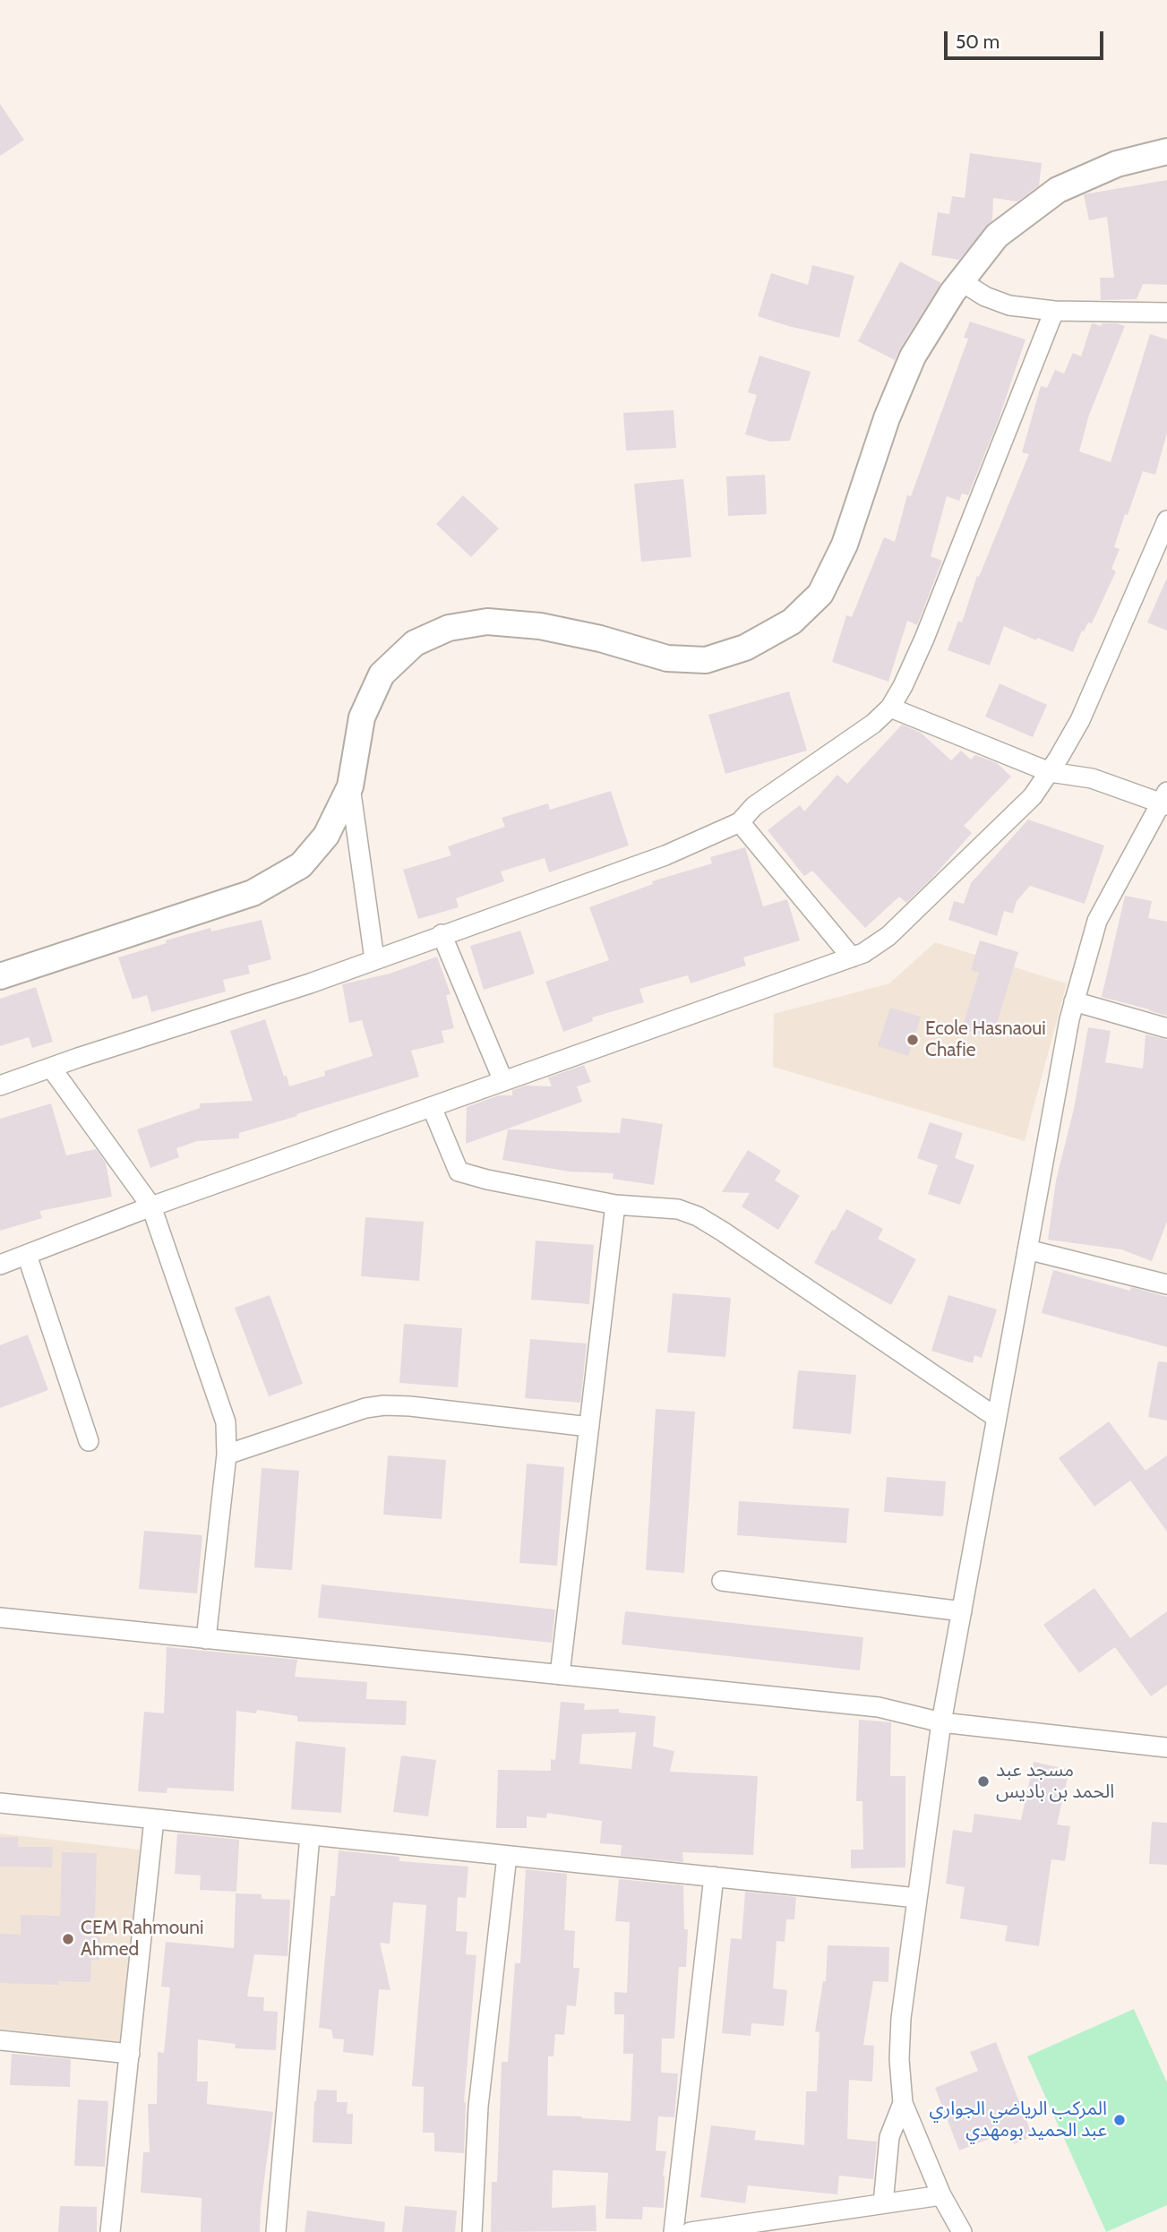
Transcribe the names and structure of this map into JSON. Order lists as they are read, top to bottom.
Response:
{
  "places": [
    "Ecole Hasnaoui Chafie",
    "مسجد عبد الحمد بن باديس",
    "CEM Rahmouni Ahmed",
    "المركب الرياضي الجواري عبد الحميد بومهدي"
  ],
  "scale_bar": "50 m"
}
